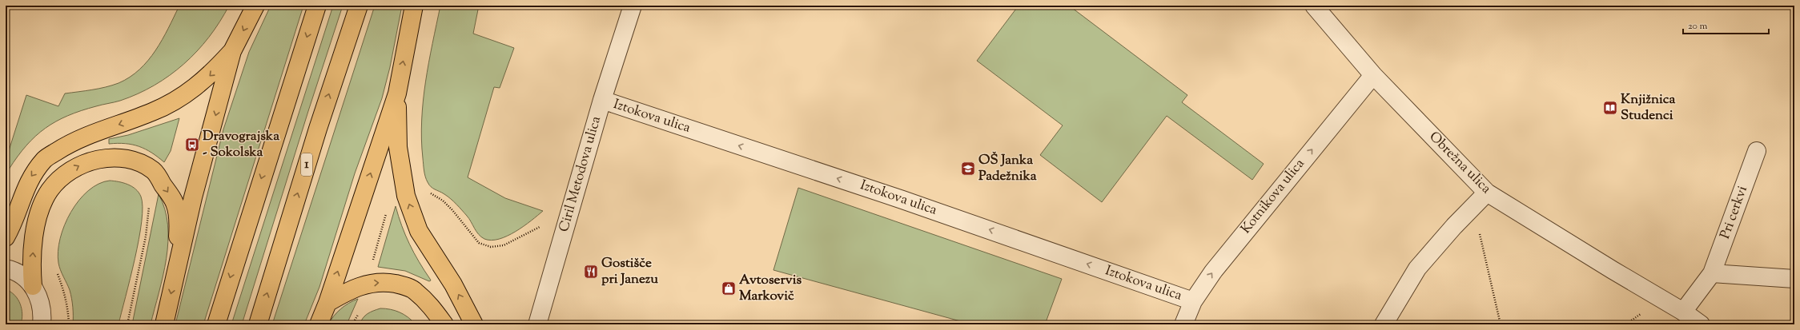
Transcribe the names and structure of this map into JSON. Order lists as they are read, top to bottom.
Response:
{
  "streets": {
    "main road": ["1"],
    "street": [
      "Iztokova ulica",
      "Obrežna ulica",
      "Ciril Metodova ulica",
      "Kotnikova ulica",
      "Pri cerkvi"
    ]
  },
  "crossings": [
    ["Iztokova ulica", "Ciril Metodova ulica"],
    ["Iztokova ulica", "Kotnikova ulica"],
    ["Obrežna ulica", "Kotnikova ulica"],
    ["Obrežna ulica", "Pri cerkvi"]
  ],
  "one_way": ["Iztokova ulica", "Kotnikova ulica"],
  "places": {
    "library": ["Knjižnica Studenci"],
    "bus stop": ["Dravograjska - Sokolska"],
    "school or university": ["OŠ Janka Padežnika"],
    "restaurant": ["Gostišče pri Janezu"],
    "shop": ["Avtoservis Markovič"]
  },
  "scale_bar": "20 m"
}
